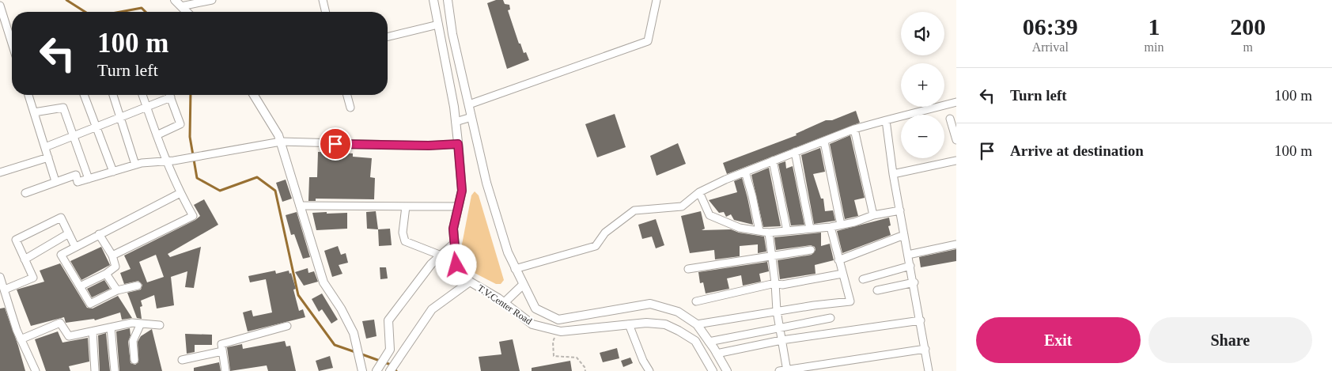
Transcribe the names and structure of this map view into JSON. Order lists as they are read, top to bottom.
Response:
{
  "streets": {
    "street": ["T.V.Center Road"]
  },
  "page": {
    "eta": [
      "06:39",
      "Arrival",
      "1",
      "min",
      "200",
      "m"
    ],
    "map_buttons": ["+", "−"],
    "turn": ["100 m", "Turn left"],
    "list": [
      {
        "name": "Turn left",
        "value": "100 m"
      },
      {
        "name": "Arrive at destination",
        "value": "100 m"
      }
    ],
    "buttons": ["Exit", "Share"]
  }
}
